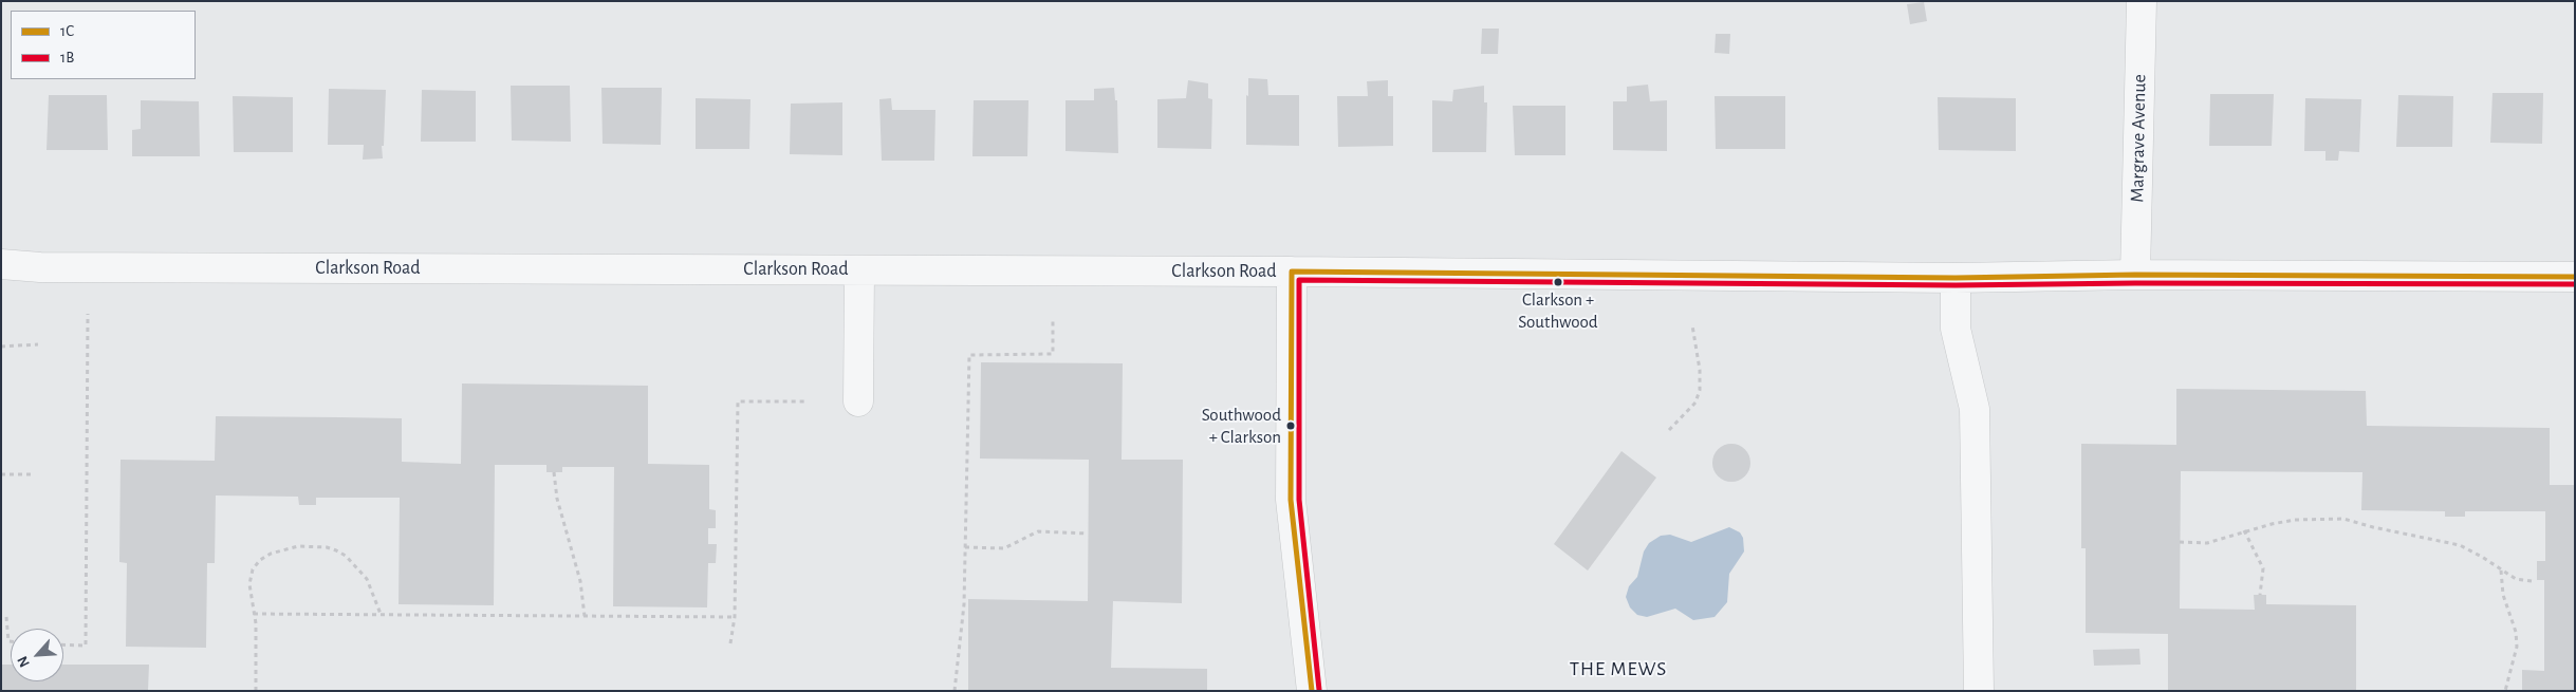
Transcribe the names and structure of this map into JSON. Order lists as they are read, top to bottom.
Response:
{
  "streets": {
    "street": ["Margrave Avenue", "Clarkson Road"]
  },
  "crossings": [
    ["Margrave Avenue", "Clarkson Road"]
  ],
  "districts": ["THE MEWS"],
  "places": ["Clarkson + Southwood", "Southwood + Clarkson"],
  "lines": ["transit line 1C", "transit line 1B"],
  "legend": ["1C", "1B"],
  "north": "bottom left"
}
